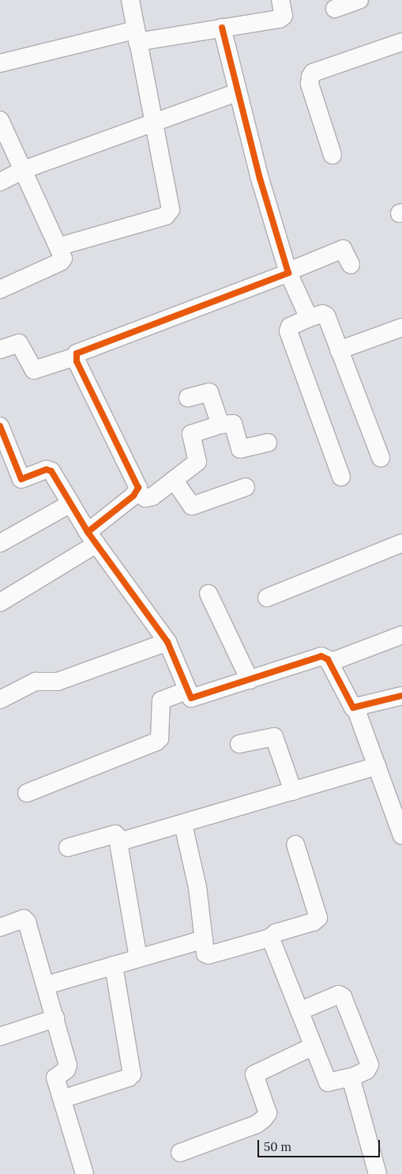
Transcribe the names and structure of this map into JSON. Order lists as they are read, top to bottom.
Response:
{
  "scale_bar": "50 m"
}
